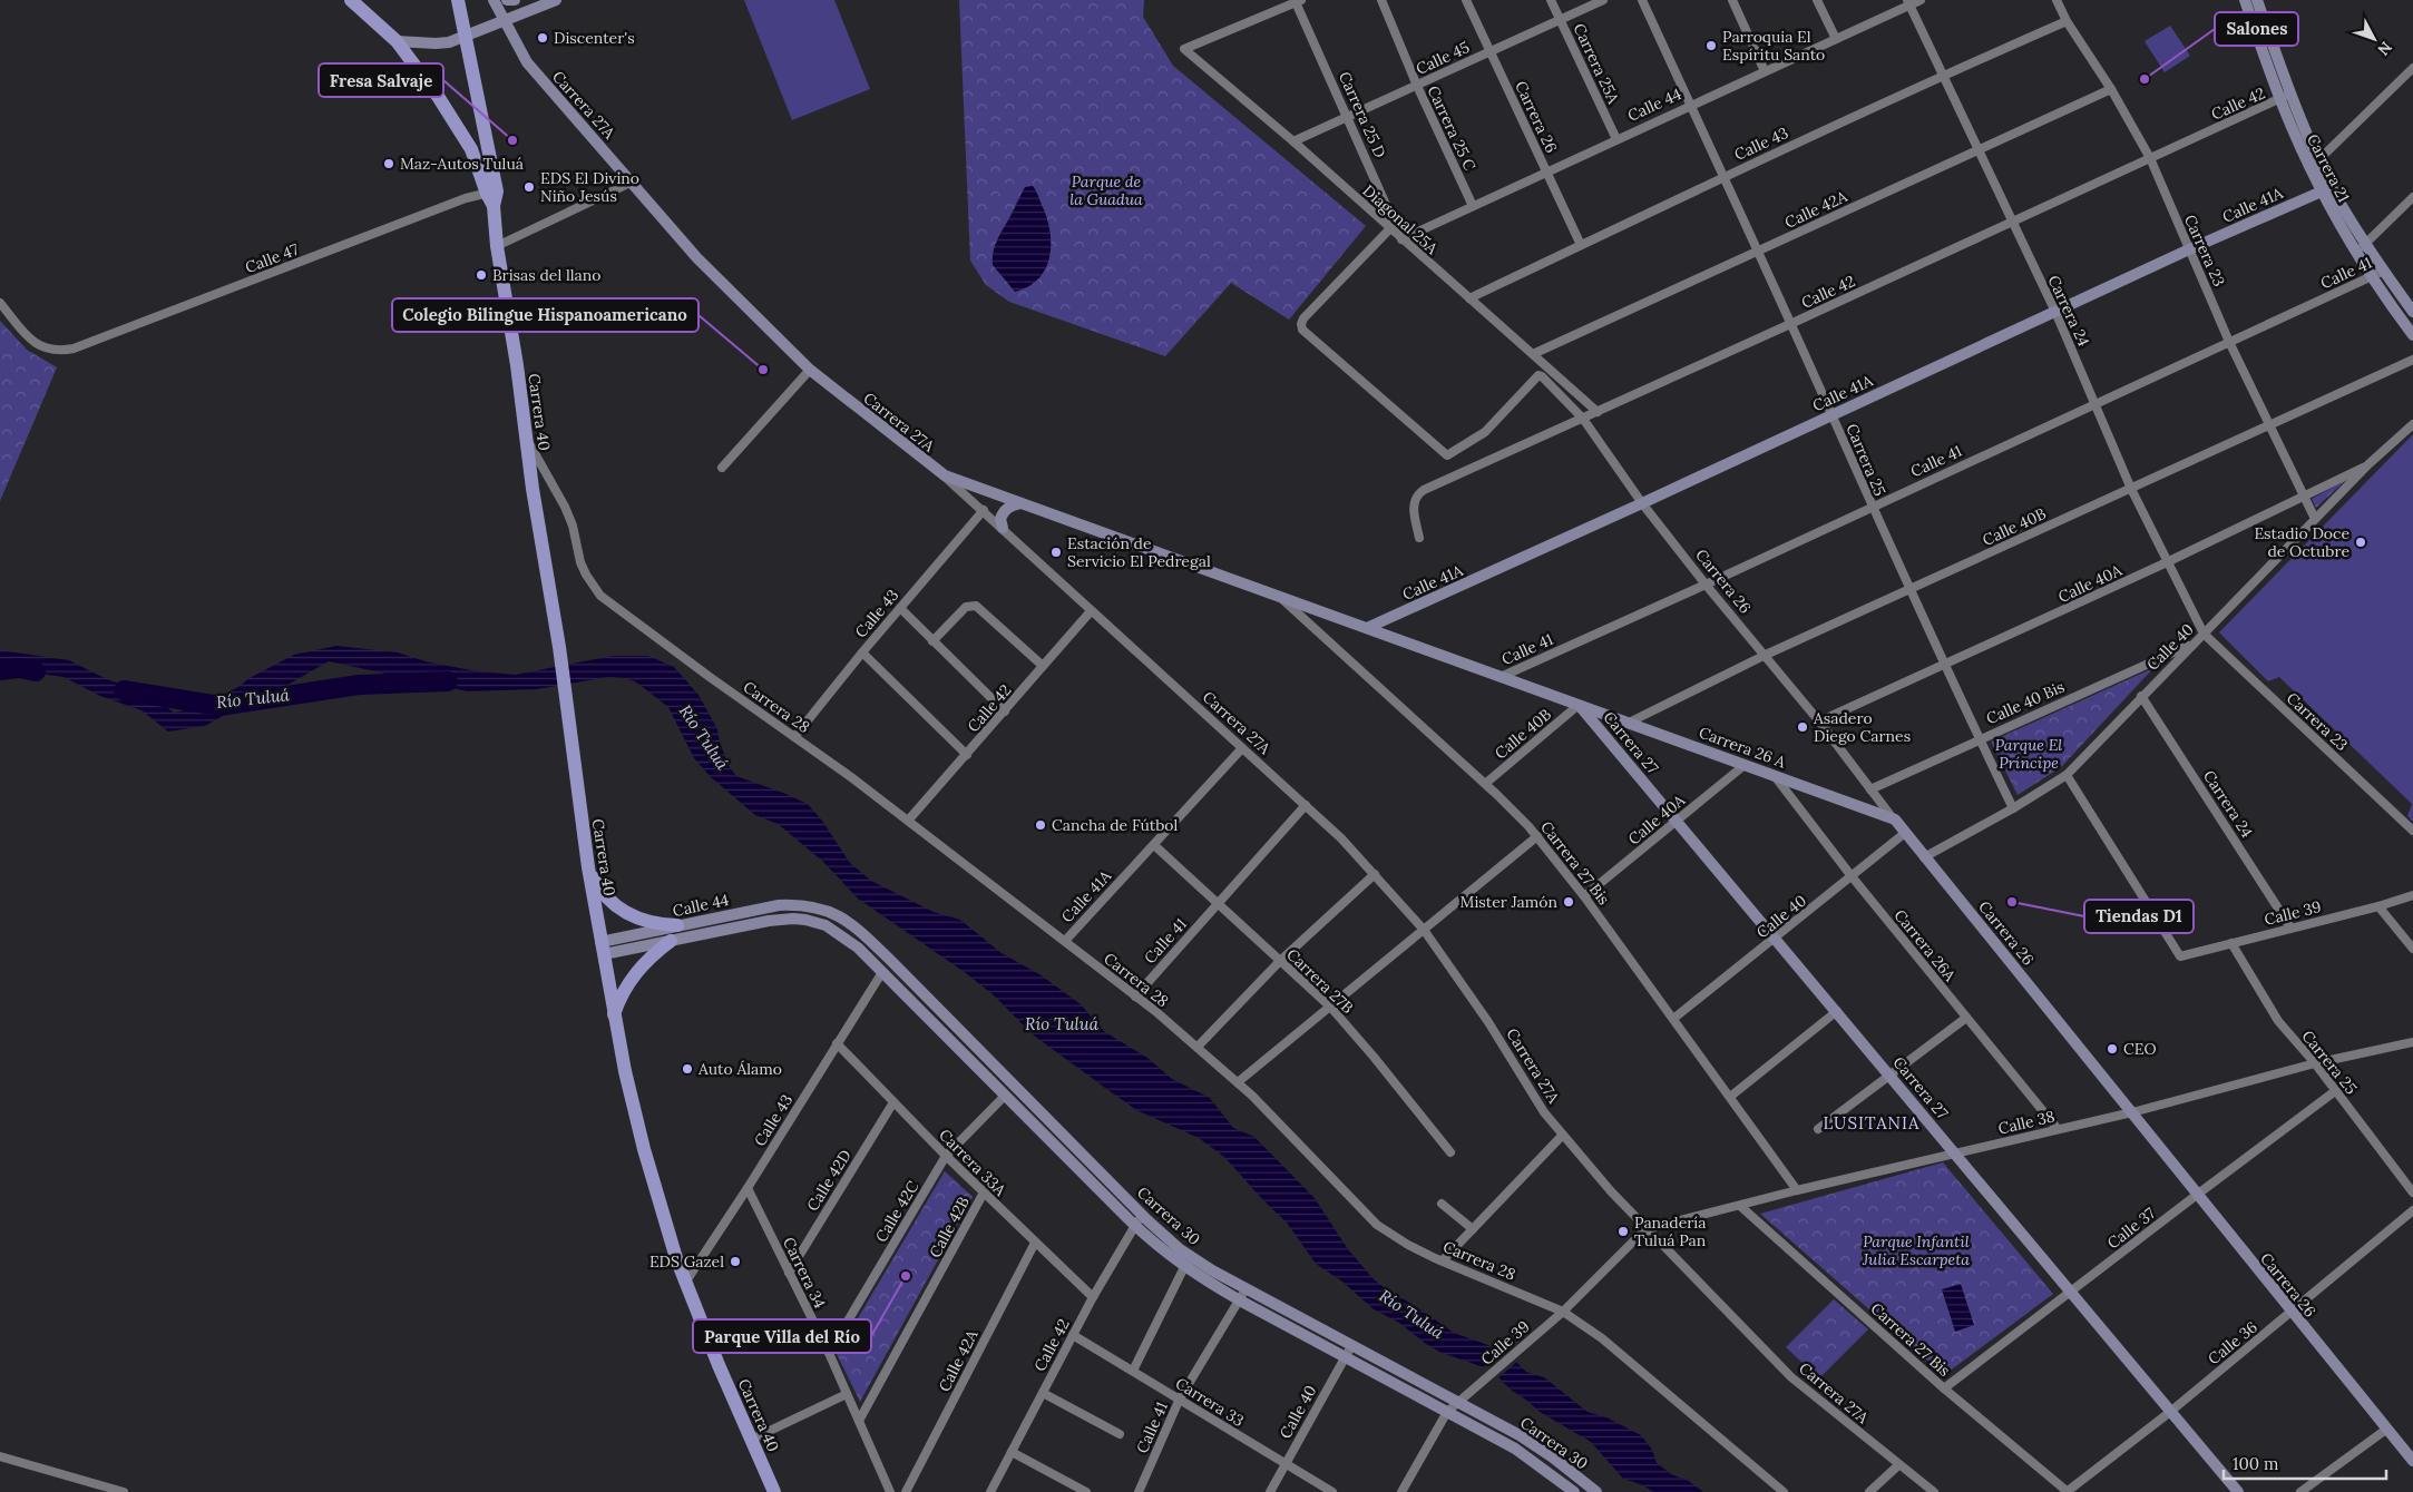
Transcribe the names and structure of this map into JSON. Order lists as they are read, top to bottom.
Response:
{
  "streets": {
    "main road": ["Carrera 40"],
    "street": [
      "Calle 45",
      "Carrera 25A",
      "Calle 42",
      "Carrera 27A",
      "Calle 44",
      "Carrera 25 D",
      "Carrera 26",
      "Carrera 25 C",
      "Calle 43",
      "Carrera 21",
      "Calle 41A",
      "Calle 42A",
      "Diagonal 25A",
      "Carrera 23",
      "Calle 47",
      "Calle 41",
      "Carrera 24",
      "Carrera 25",
      "Calle 40B",
      "Calle 40A",
      "Calle 40",
      "Calle 40 Bis",
      "Carrera 28",
      "Carrera 27",
      "Carrera 26 A",
      "Carrera 27 Bis",
      "Calle 39",
      "Carrera 26A",
      "Carrera 27B",
      "Calle 38",
      "Carrera 33A",
      "Calle 42D",
      "Calle 42C",
      "Carrera 30",
      "Calle 42B",
      "Calle 37",
      "Carrera 34",
      "Calle 36",
      "Carrera 33"
    ]
  },
  "crossings": [
    ["Calle 45", "Carrera 25A"],
    ["Calle 45", "Carrera 25 D"],
    ["Calle 45", "Carrera 26"],
    ["Calle 45", "Carrera 25 C"],
    ["Calle 45", "Diagonal 25A"],
    ["Carrera 25A", "Calle 44"],
    ["Calle 42", "Carrera 27A"],
    ["Calle 42", "Carrera 26"],
    ["Calle 42", "Carrera 21"],
    ["Calle 42", "Diagonal 25A"],
    ["Calle 42", "Carrera 23"],
    ["Calle 42", "Carrera 24"],
    ["Calle 42", "Carrera 25"],
    ["Calle 42", "Carrera 28"],
    ["Calle 42", "Carrera 33A"],
    ["Calle 42", "Carrera 30"],
    ["Calle 42", "Carrera 33"],
    ["Carrera 27A", "Calle 43"],
    ["Carrera 27A", "Calle 41A"],
    ["Carrera 27A", "Calle 41"],
    ["Carrera 27A", "Carrera 26 A"],
    ["Carrera 27A", "Calle 39"],
    ["Carrera 27A", "Calle 38"],
    ["Calle 44", "Carrera 26"],
    ["Calle 44", "Carrera 25 C"],
    ["Calle 44", "Diagonal 25A"],
    ["Calle 44", "Carrera 24"],
    ["Calle 44", "Carrera 40"],
    ["Calle 44", "Carrera 25"],
    ["Calle 44", "Carrera 30"],
    ["Carrera 25 D", "Carrera 26"],
    ["Carrera 25 D", "Diagonal 25A"],
    ["Carrera 26", "Calle 43"],
    ["Carrera 26", "Calle 41A"],
    ["Carrera 26", "Diagonal 25A"],
    ["Carrera 26", "Calle 41"],
    ["Carrera 26", "Calle 40B"],
    ["Carrera 26", "Calle 40A"],
    ["Carrera 26", "Calle 40"],
    ["Carrera 26", "Calle 40 Bis"],
    ["Carrera 26", "Carrera 26 A"],
    ["Carrera 26", "Calle 38"],
    ["Carrera 26", "Calle 37"],
    ["Carrera 26", "Calle 36"],
    ["Calle 43", "Diagonal 25A"],
    ["Calle 43", "Carrera 23"],
    ["Calle 43", "Carrera 24"],
    ["Calle 43", "Carrera 40"],
    ["Calle 43", "Carrera 25"],
    ["Calle 43", "Carrera 28"],
    ["Calle 43", "Carrera 33A"],
    ["Calle 43", "Carrera 30"],
    ["Calle 43", "Carrera 34"],
    ["Carrera 21", "Calle 41A"],
    ["Carrera 21", "Calle 41"],
    ["Calle 41A", "Carrera 23"],
    ["Calle 41A", "Carrera 24"],
    ["Calle 41A", "Carrera 25"],
    ["Calle 41A", "Carrera 28"],
    ["Calle 41A", "Carrera 26 A"],
    ["Calle 41A", "Carrera 27B"],
    ["Calle 42A", "Diagonal 25A"],
    ["Calle 42A", "Carrera 23"],
    ["Calle 42A", "Carrera 24"],
    ["Calle 42A", "Carrera 25"],
    ["Calle 42A", "Carrera 33A"],
    ["Carrera 23", "Calle 41"],
    ["Carrera 23", "Carrera 24"],
    ["Carrera 23", "Calle 40B"],
    ["Carrera 23", "Calle 40A"],
    ["Carrera 23", "Calle 40"],
    ["Calle 47", "Carrera 40"],
    ["Calle 41", "Carrera 24"],
    ["Calle 41", "Carrera 25"],
    ["Calle 41", "Carrera 28"],
    ["Calle 41", "Carrera 26 A"],
    ["Calle 41", "Carrera 27B"],
    ["Calle 41", "Carrera 30"],
    ["Calle 41", "Carrera 33"],
    ["Carrera 24", "Calle 40B"],
    ["Carrera 24", "Calle 40A"],
    ["Carrera 24", "Calle 40"],
    ["Carrera 24", "Calle 39"],
    ["Carrera 40", "Carrera 28"],
    ["Carrera 25", "Calle 40B"],
    ["Carrera 25", "Calle 40A"],
    ["Carrera 25", "Calle 40"],
    ["Carrera 25", "Calle 40 Bis"],
    ["Carrera 25", "Calle 39"],
    ["Carrera 25", "Calle 38"],
    ["Carrera 25", "Calle 37"],
    ["Calle 40B", "Carrera 27"],
    ["Calle 40B", "Carrera 26 A"],
    ["Calle 40B", "Carrera 27 Bis"],
    ["Calle 40A", "Calle 40"],
    ["Calle 40A", "Carrera 27"],
    ["Calle 40A", "Carrera 26 A"],
    ["Calle 40A", "Carrera 27 Bis"],
    ["Calle 40", "Calle 40 Bis"],
    ["Calle 40", "Carrera 27"],
    ["Calle 40", "Carrera 27 Bis"],
    ["Calle 40", "Calle 39"],
    ["Calle 40", "Carrera 26A"],
    ["Calle 40", "Carrera 30"],
    ["Calle 40", "Carrera 33"],
    ["Carrera 28", "Calle 39"],
    ["Carrera 27", "Carrera 26 A"],
    ["Carrera 27", "Calle 38"],
    ["Carrera 27", "Calle 37"],
    ["Carrera 27", "Calle 36"],
    ["Carrera 26 A", "Carrera 27 Bis"],
    ["Carrera 26 A", "Carrera 26A"],
    ["Carrera 27 Bis", "Calle 38"],
    ["Carrera 27 Bis", "Calle 37"],
    ["Carrera 27 Bis", "Calle 36"],
    ["Calle 39", "Calle 38"],
    ["Calle 39", "Carrera 30"],
    ["Carrera 26A", "Calle 38"],
    ["Carrera 33A", "Calle 42D"],
    ["Carrera 33A", "Calle 42C"],
    ["Carrera 33A", "Calle 42B"],
    ["Calle 42D", "Carrera 34"],
    ["Calle 42C", "Carrera 30"],
    ["Calle 42C", "Carrera 34"],
    ["Calle 42B", "Carrera 34"]
  ],
  "districts": ["LUSITANIA"],
  "water": ["Río Tuluá"],
  "parks": ["Parque de la Guadua", "Parque El Príncipe", "Parque Infantil Julia Escarpeta"],
  "places": [
    "Discenter's",
    "Parroquia El Espíritu Santo",
    "Salones",
    "Fresa Salvaje",
    "Maz-Autos Tuluá",
    "EDS El Divino Niño Jesús",
    "Brisas del llano",
    "Colegio Bilingue Hispanoamericano",
    "Estadio Doce de Octubre",
    "Estación de Servicio El Pedregal",
    "Asadero Diego Carnes",
    "Cancha de Fútbol",
    "Mister Jamón",
    "Tiendas D1",
    "CEO",
    "Auto Álamo",
    "Panadería Tuluá Pan",
    "EDS Gazel",
    "Parque Villa del Río"
  ],
  "scale_bar": "100 m",
  "north": "bottom right"
}
